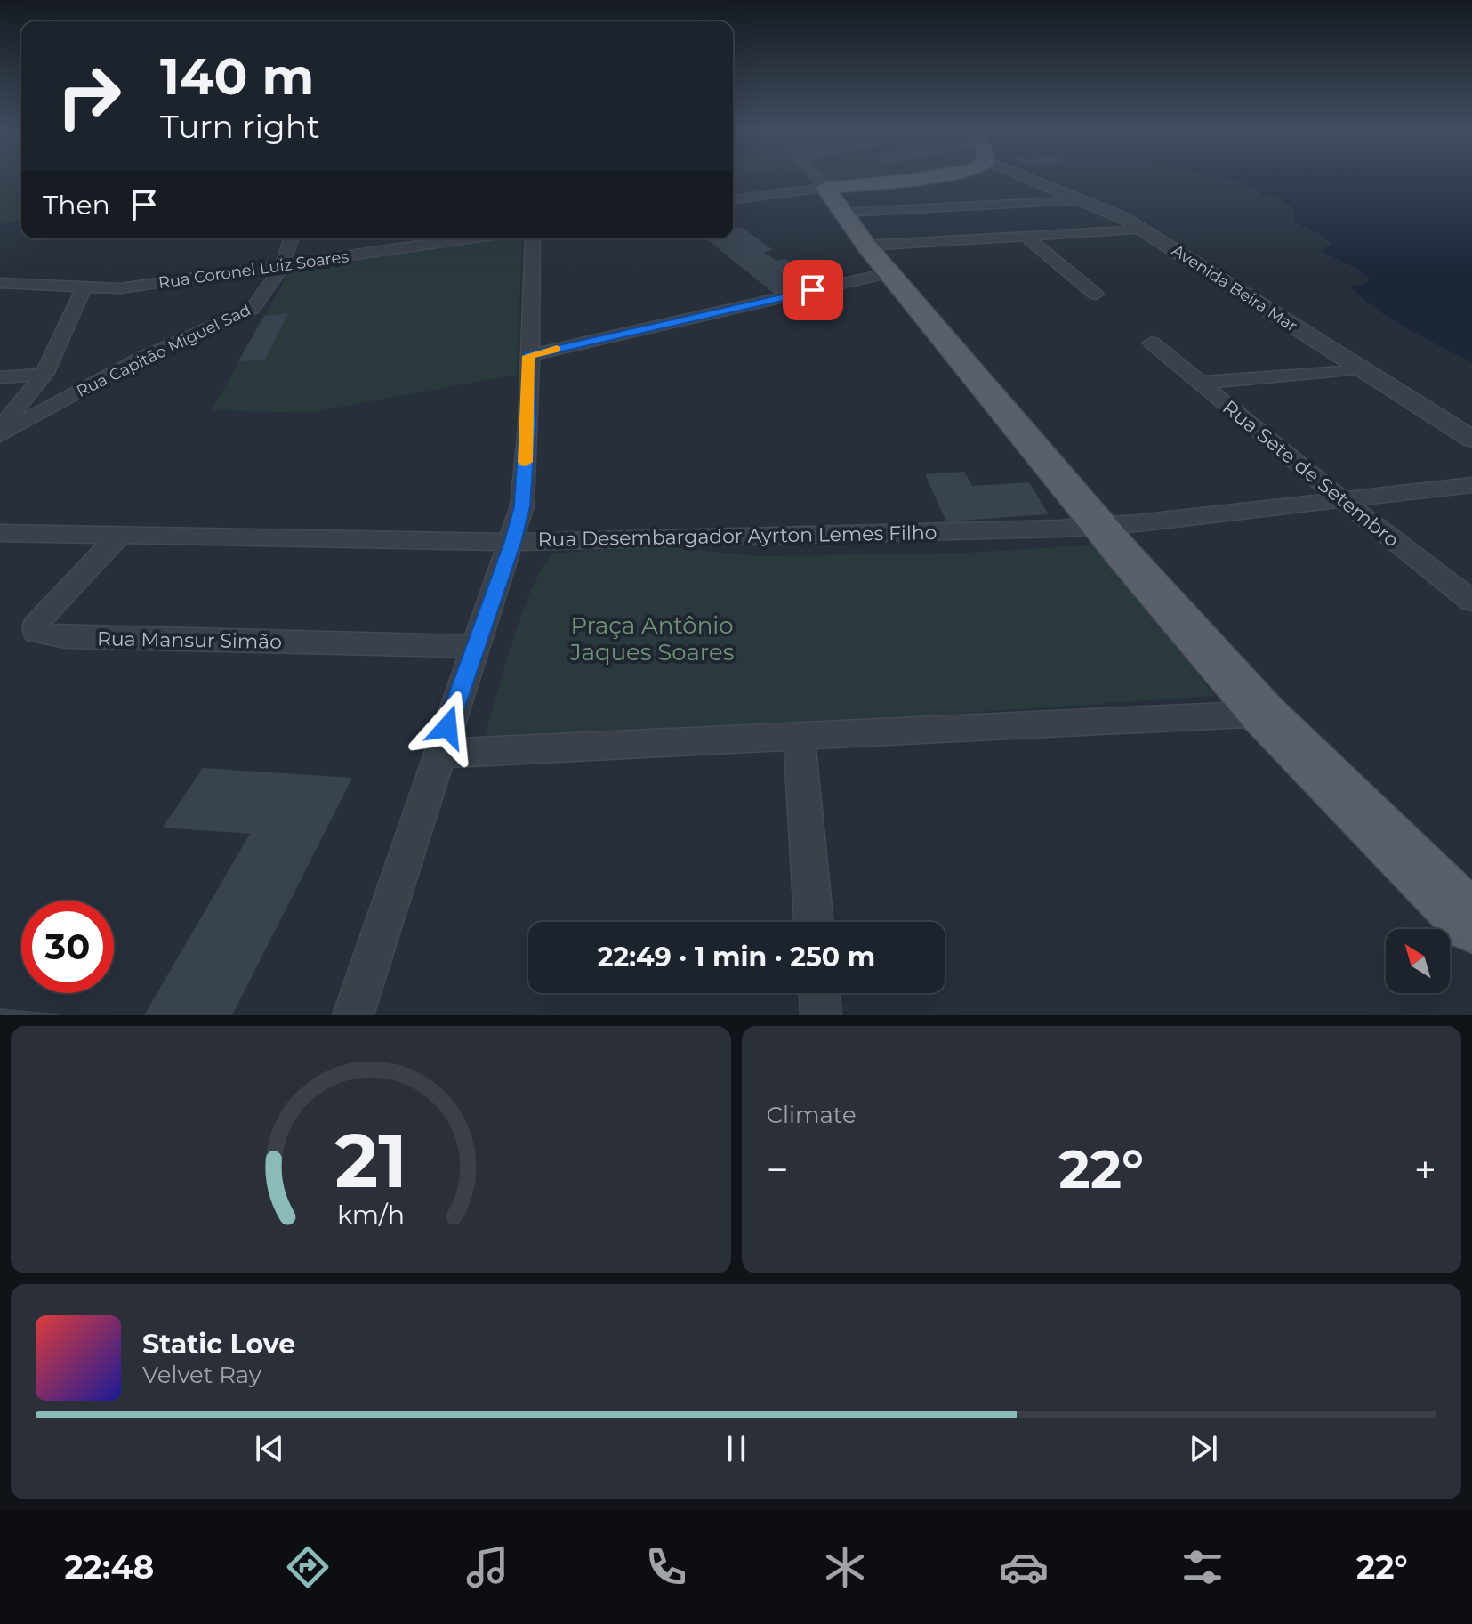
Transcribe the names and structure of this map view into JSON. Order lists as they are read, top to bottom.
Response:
{
  "streets": {
    "street": [
      "Rua Coronel Luiz Soares",
      "Avenida Beira Mar",
      "Rua Capitão Miguel Sad",
      "Rua Sete de Setembro",
      "Rua Desembargador Ayrton Lemes Filho",
      "Rua Mansur Simão"
    ]
  },
  "crossings": [
    ["Rua Coronel Luiz Soares", "Rua Capitão Miguel Sad"],
    ["Rua Sete de Setembro", "Rua Desembargador Ayrton Lemes Filho"],
    ["Rua Desembargador Ayrton Lemes Filho", "Rua Mansur Simão"]
  ],
  "parks": ["Praça Antônio Jaques Soares"],
  "north": "top left",
  "page": {
    "turn": ["140 m", "Turn right"],
    "then": "Then",
    "limit": "30",
    "trip": "22:49 · 1 min · 250 m",
    "tile": "Climate",
    "heat": ["−", "22°", "+"],
    "song": ["Static Love", "Velvet Ray"],
    "tabs": ["22:48", "22°"],
    "gauge": ["21", "km/h"]
  }
}
